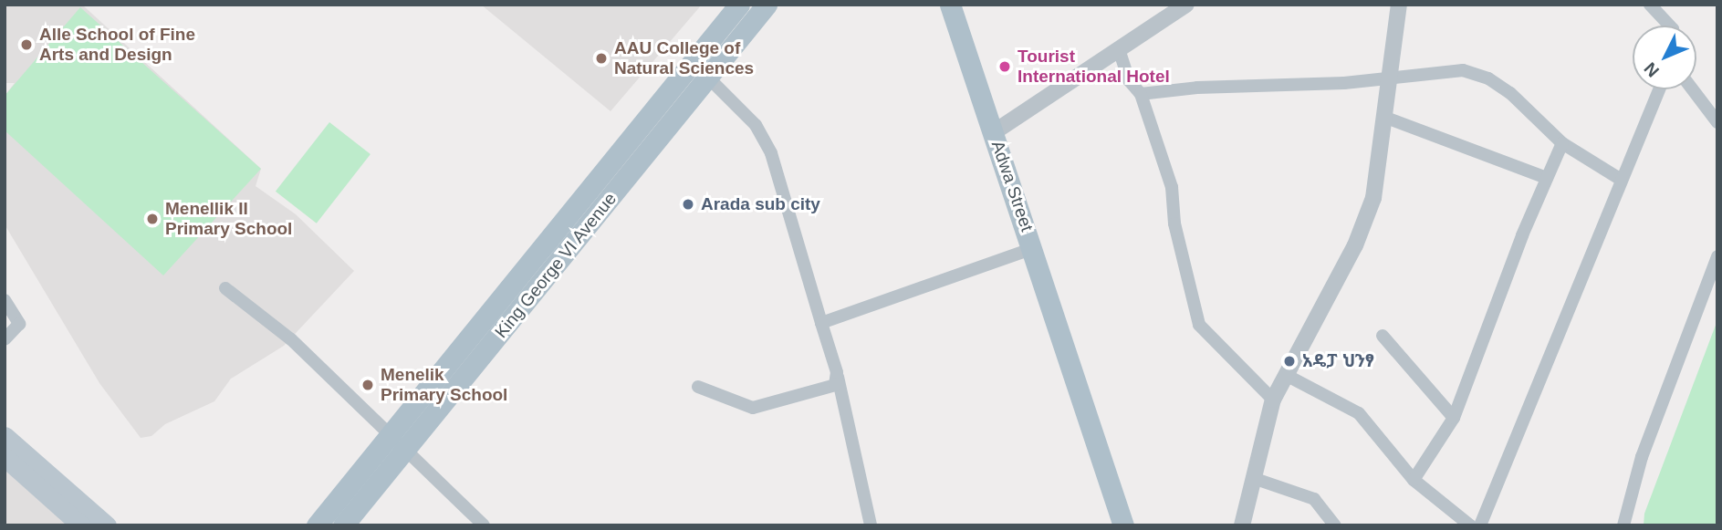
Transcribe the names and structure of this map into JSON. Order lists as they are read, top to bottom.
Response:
{
  "streets": {
    "main road": ["Adwa Street", "King George VI Avenue"]
  },
  "places": [
    "Alle School of Fine Arts and Design",
    "AAU College of Natural Sciences",
    "Tourist International Hotel",
    "Arada sub city",
    "Menellik II Primary School",
    "አዴፓ ህንፃ",
    "Menelik Primary School"
  ],
  "north": "bottom left"
}
